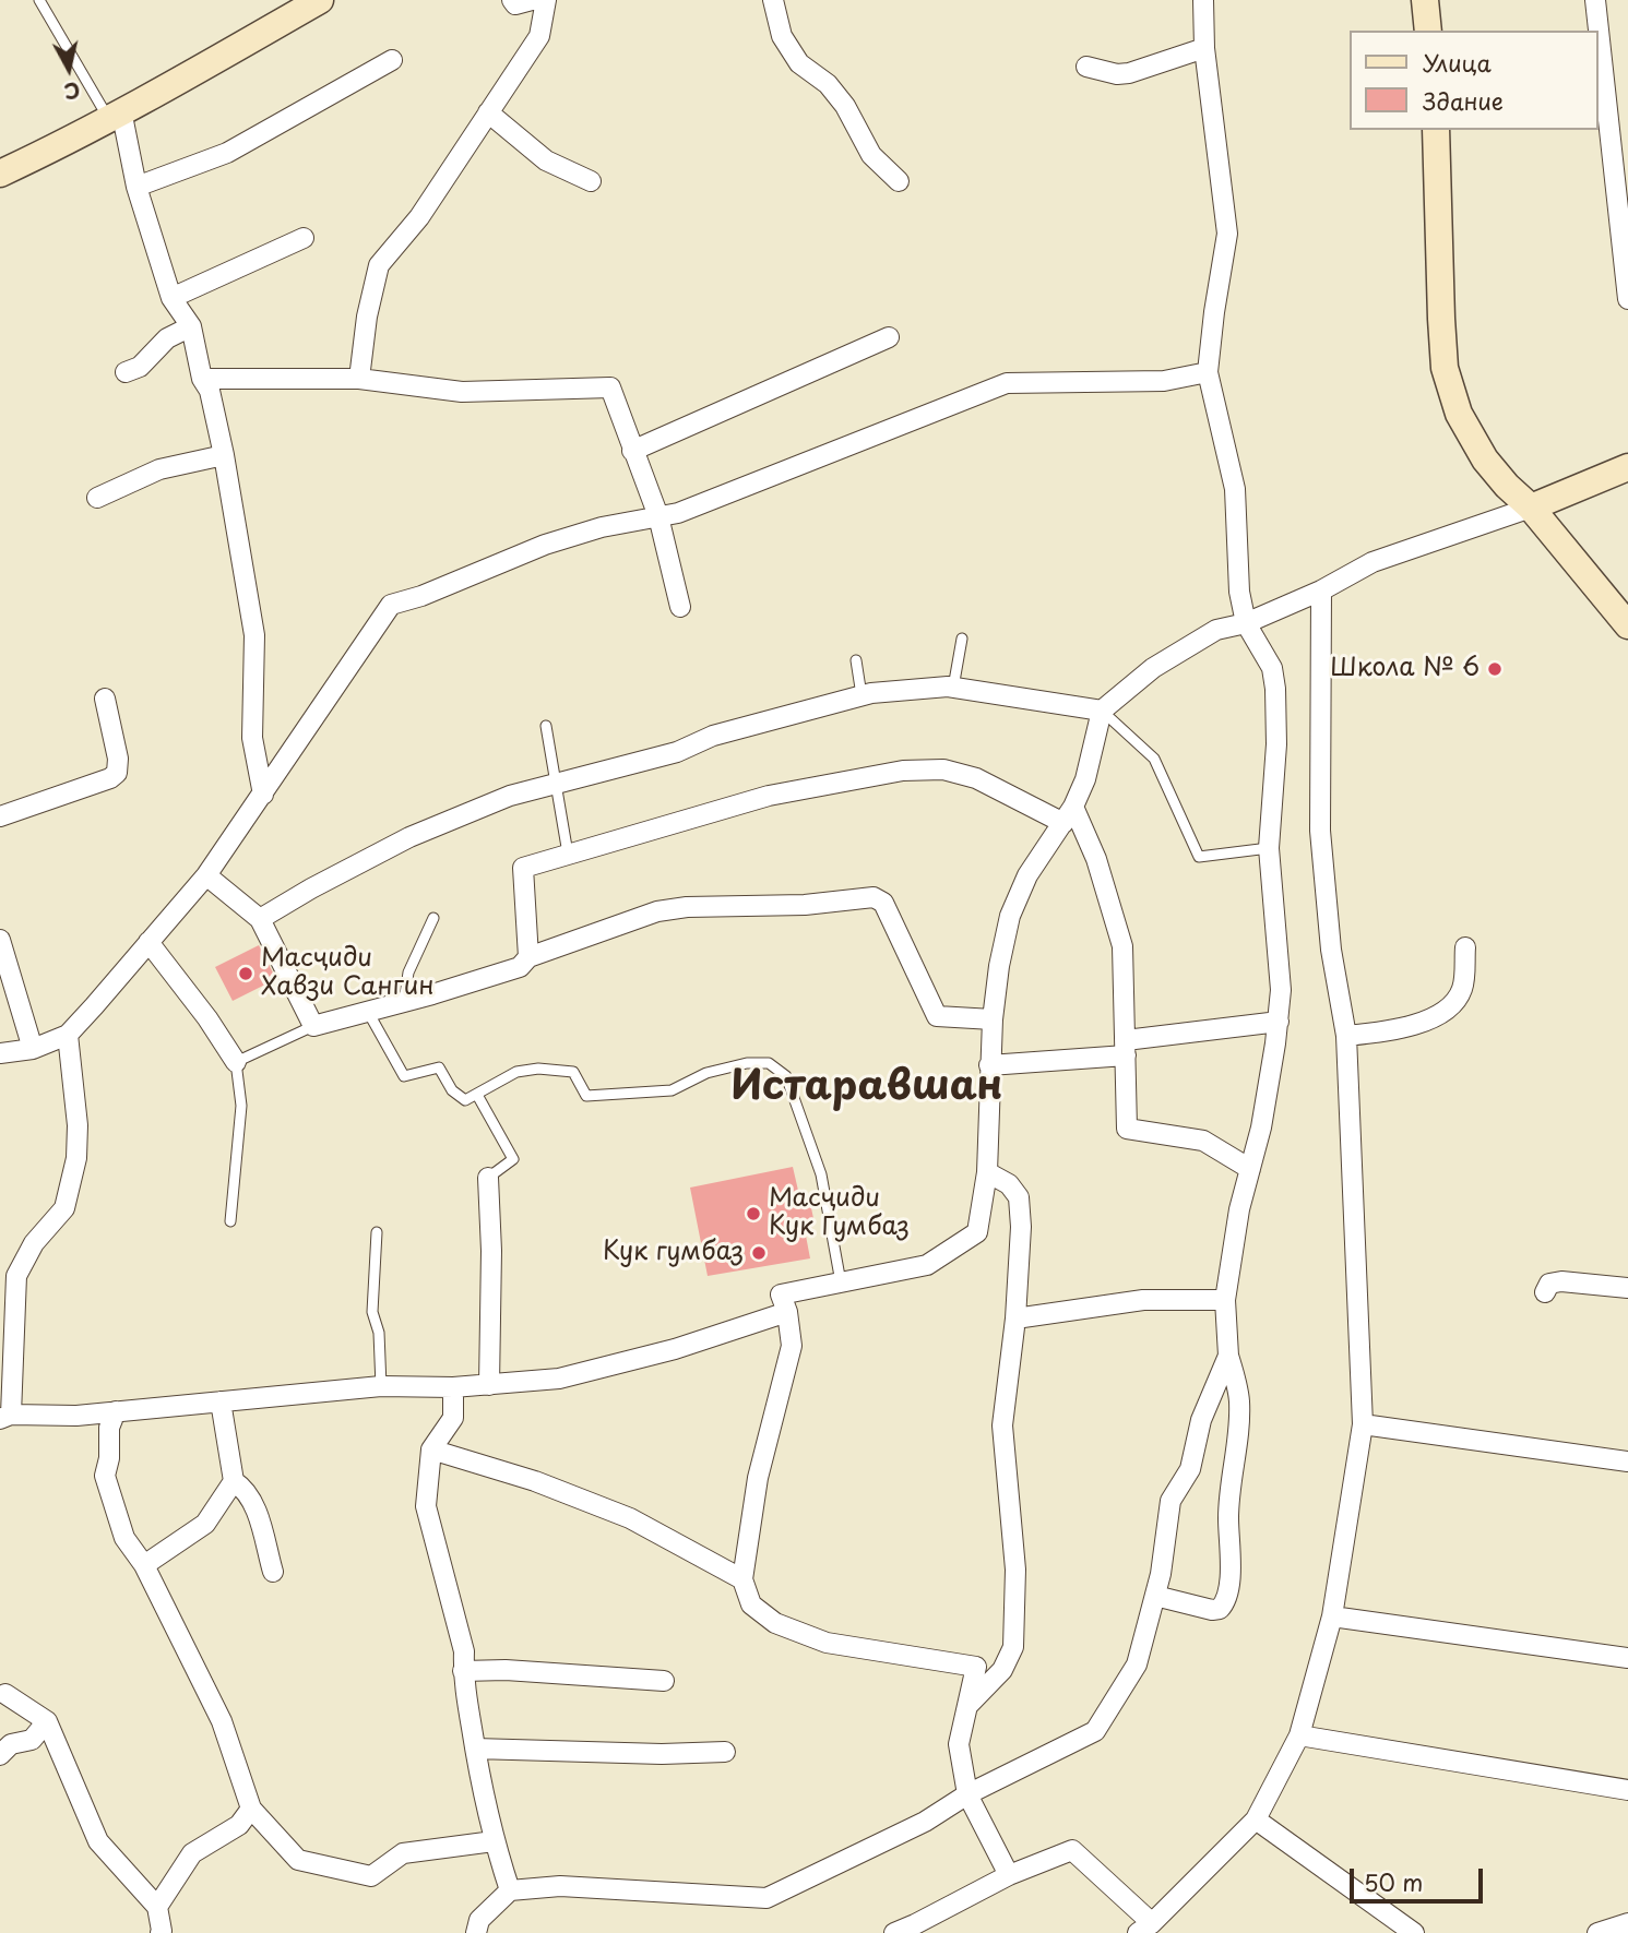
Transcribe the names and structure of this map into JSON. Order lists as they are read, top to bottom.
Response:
{
  "districts": ["Истаравшан"],
  "places": [
    "Школа № 6",
    "Масҷиди Хавзи Сангин",
    "Масҷиди Кук Гумбаз",
    "Кук гумбаз"
  ],
  "legend": ["Улица", "Здание"],
  "scale_bar": "50 m",
  "north": "bottom"
}
